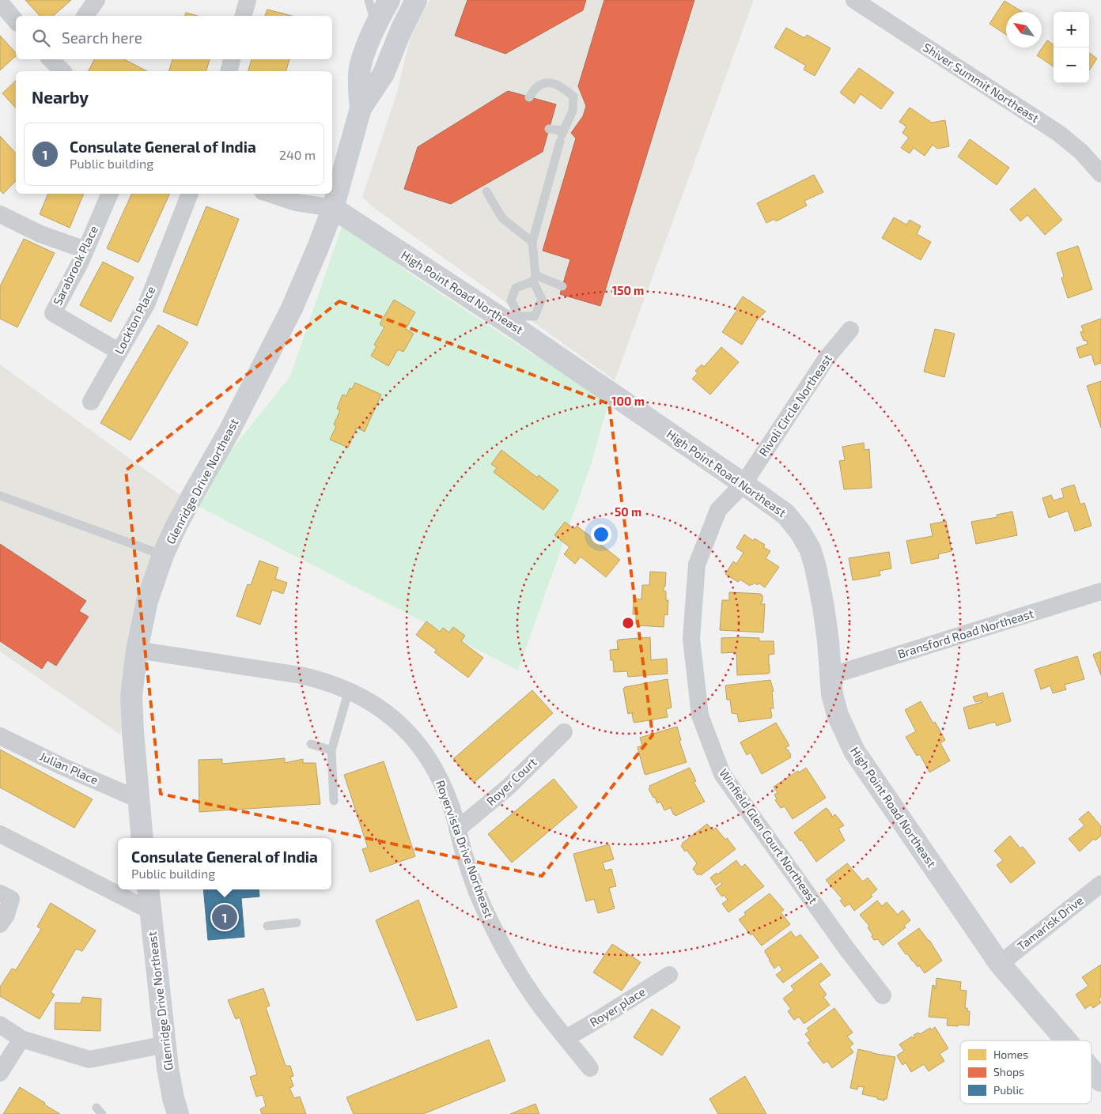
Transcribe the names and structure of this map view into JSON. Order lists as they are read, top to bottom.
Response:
{
  "streets": {
    "main road": ["High Point Road Northeast", "Glenridge Drive Northeast"],
    "street": [
      "Shiver Summit Northeast",
      "Sarabrook Place",
      "Lockton Place",
      "Rivoli Circle Northeast",
      "Bransford Road Northeast",
      "Julian Place",
      "Royer Court",
      "Winfield Glen Court Northeast",
      "Royervista Drive Northeast",
      "Tamarisk Drive",
      "Royer place"
    ]
  },
  "crossings": [
    ["Sarabrook Place", "Lockton Place"],
    ["High Point Road Northeast", "Rivoli Circle Northeast"],
    ["High Point Road Northeast", "Glenridge Drive Northeast"],
    ["High Point Road Northeast", "Bransford Road Northeast"],
    ["High Point Road Northeast", "Winfield Glen Court Northeast"],
    ["High Point Road Northeast", "Tamarisk Drive"],
    ["Rivoli Circle Northeast", "Winfield Glen Court Northeast"],
    ["Glenridge Drive Northeast", "Julian Place"],
    ["Glenridge Drive Northeast", "Royervista Drive Northeast"],
    ["Royer Court", "Royervista Drive Northeast"],
    ["Royervista Drive Northeast", "Royer place"]
  ],
  "legend": ["Homes", "Shops", "Public"],
  "north": "top left",
  "page": {
    "map_buttons": ["+", "−"],
    "search": "Search here",
    "heading": "Nearby",
    "list": [
      {
        "mark": "1",
        "name": "Consulate General of India",
        "note": "Public building",
        "value": "240 m"
      }
    ],
    "popup": ["Consulate General of India", "Public building"],
    "pins": "1"
  },
  "rings": ["150 m", "100 m", "50 m"]
}
